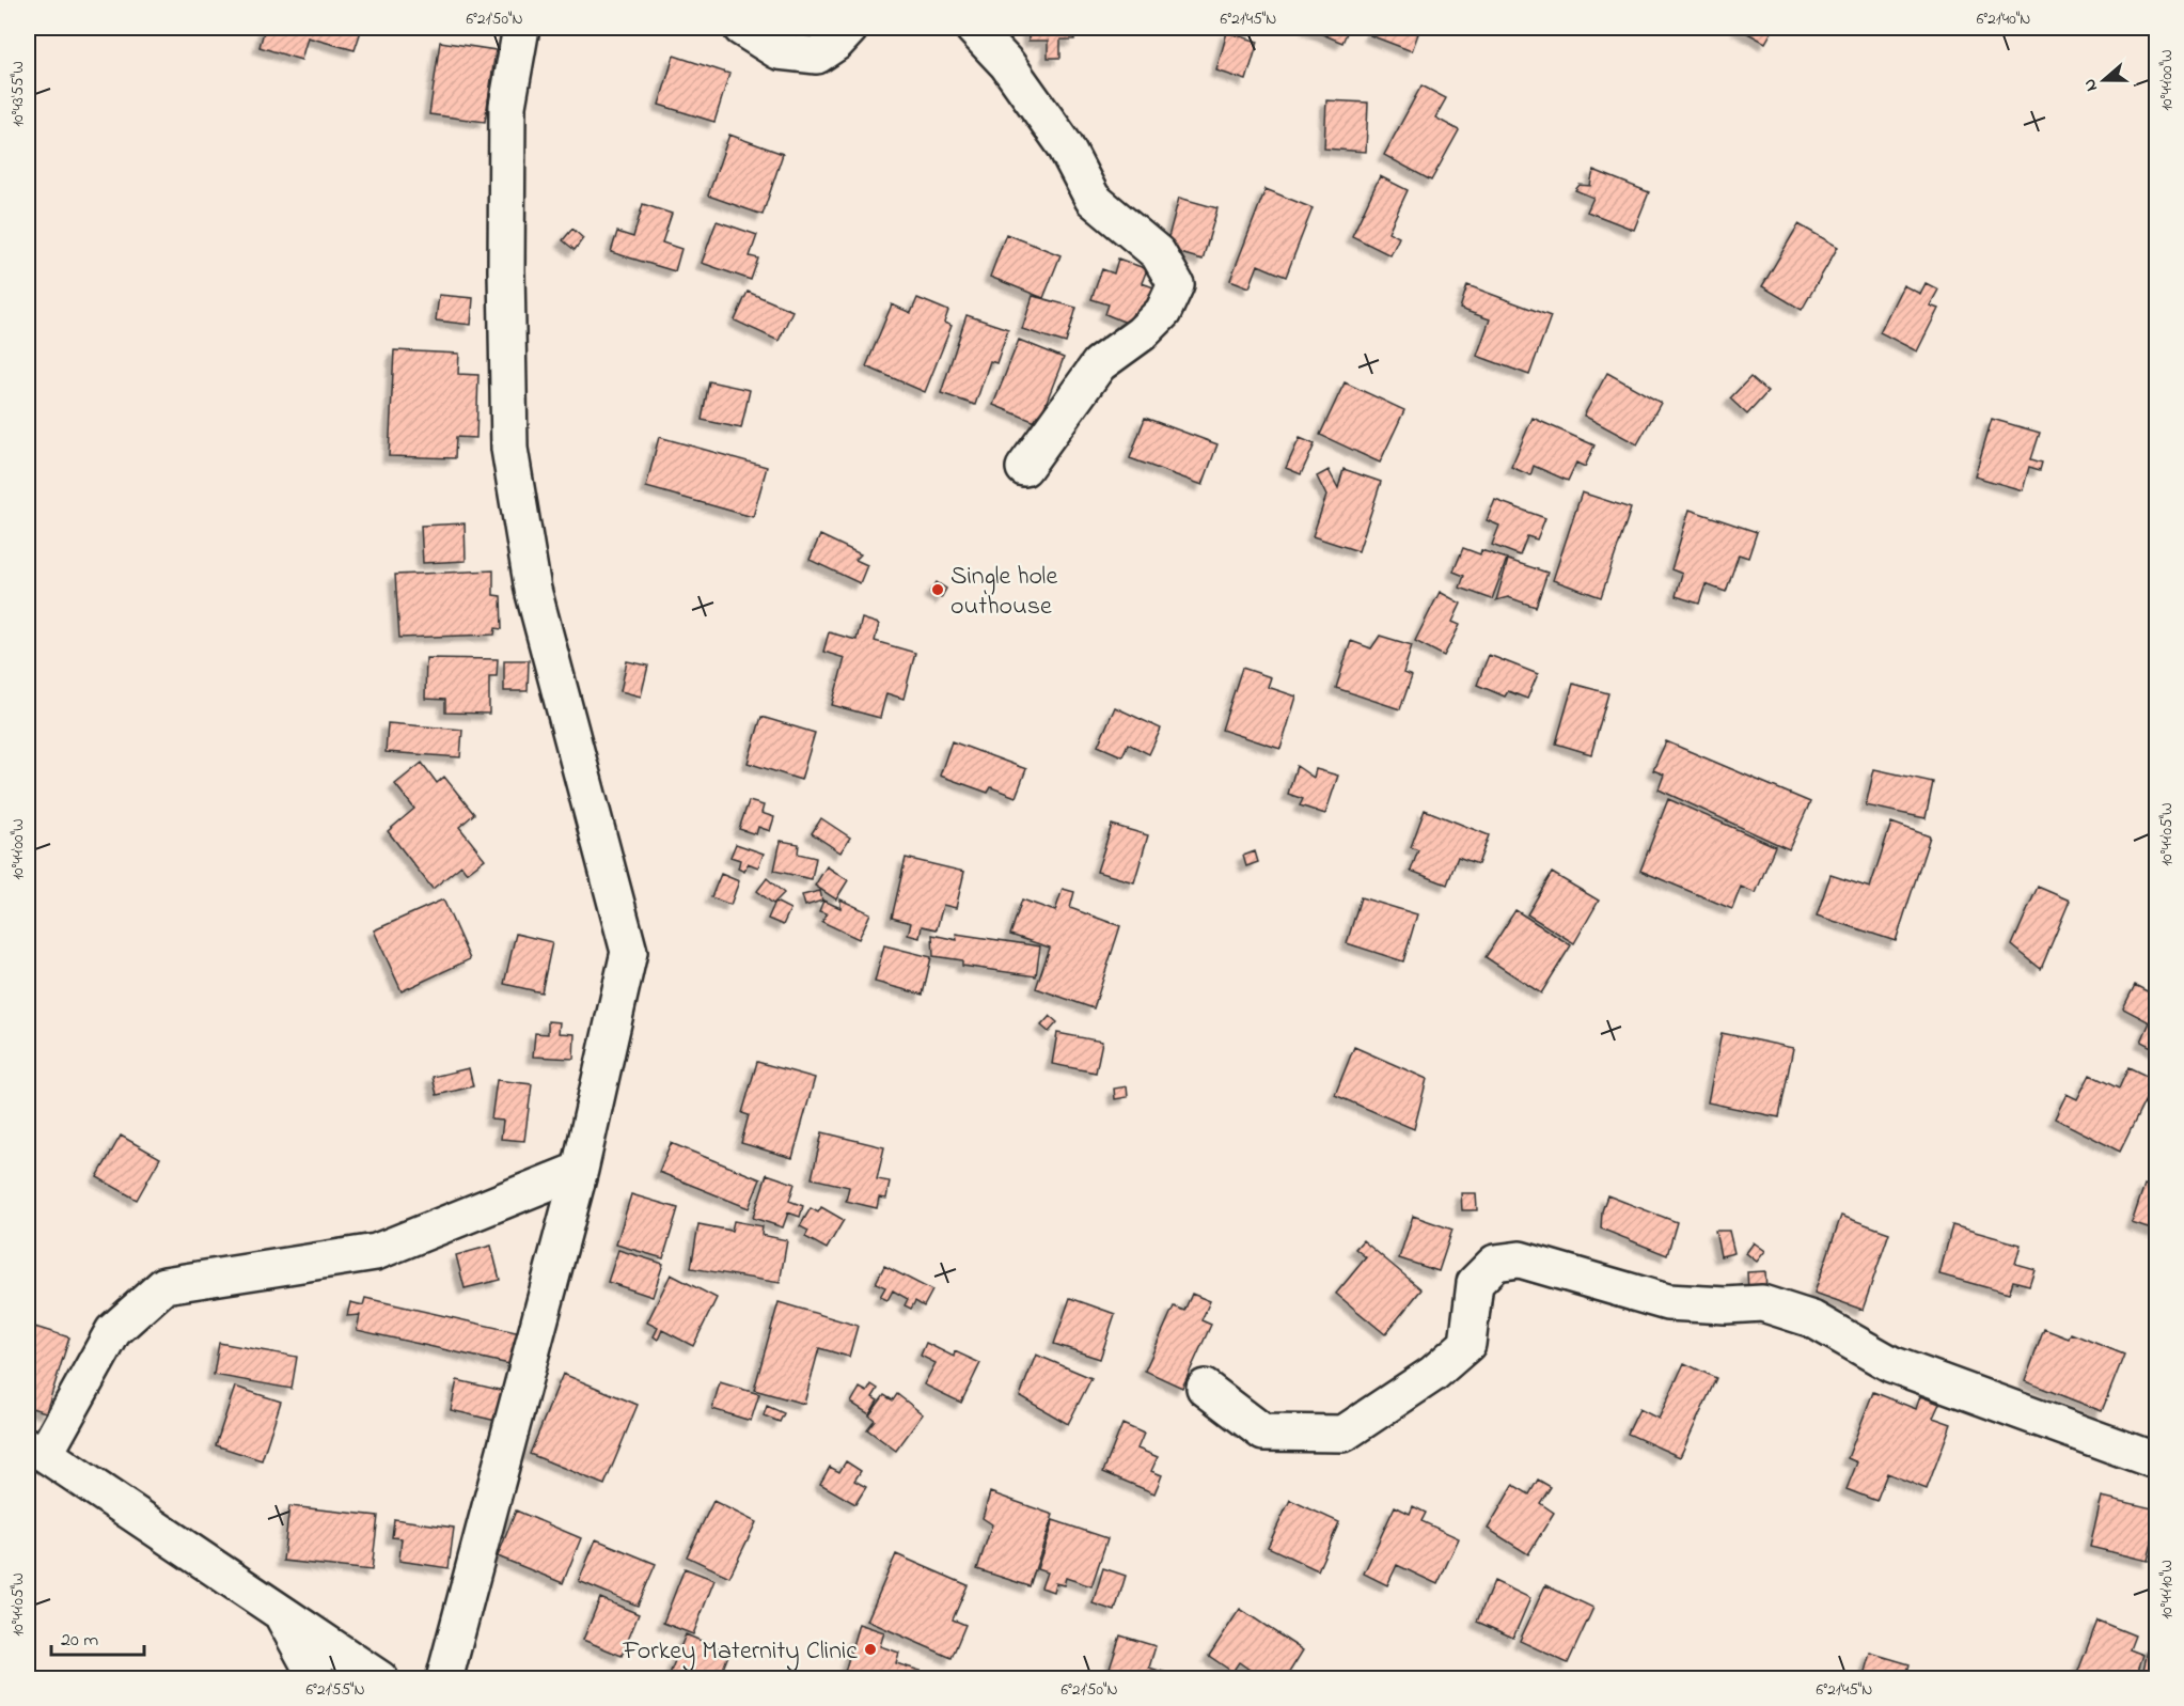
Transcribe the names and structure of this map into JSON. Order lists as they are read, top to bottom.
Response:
{
  "places": ["Single hole outhouse", "Forkey Maternity Clinic"],
  "scale_bar": "20 m",
  "north": "left",
  "coordinates": [
    "6°21'50\"N",
    "6°21'45\"N",
    "6°21'40\"N",
    "10°44'00\"W",
    "10°43'55\"W",
    "10°44'05\"W",
    "10°44'10\"W",
    "6°21'55\"N"
  ]
}
